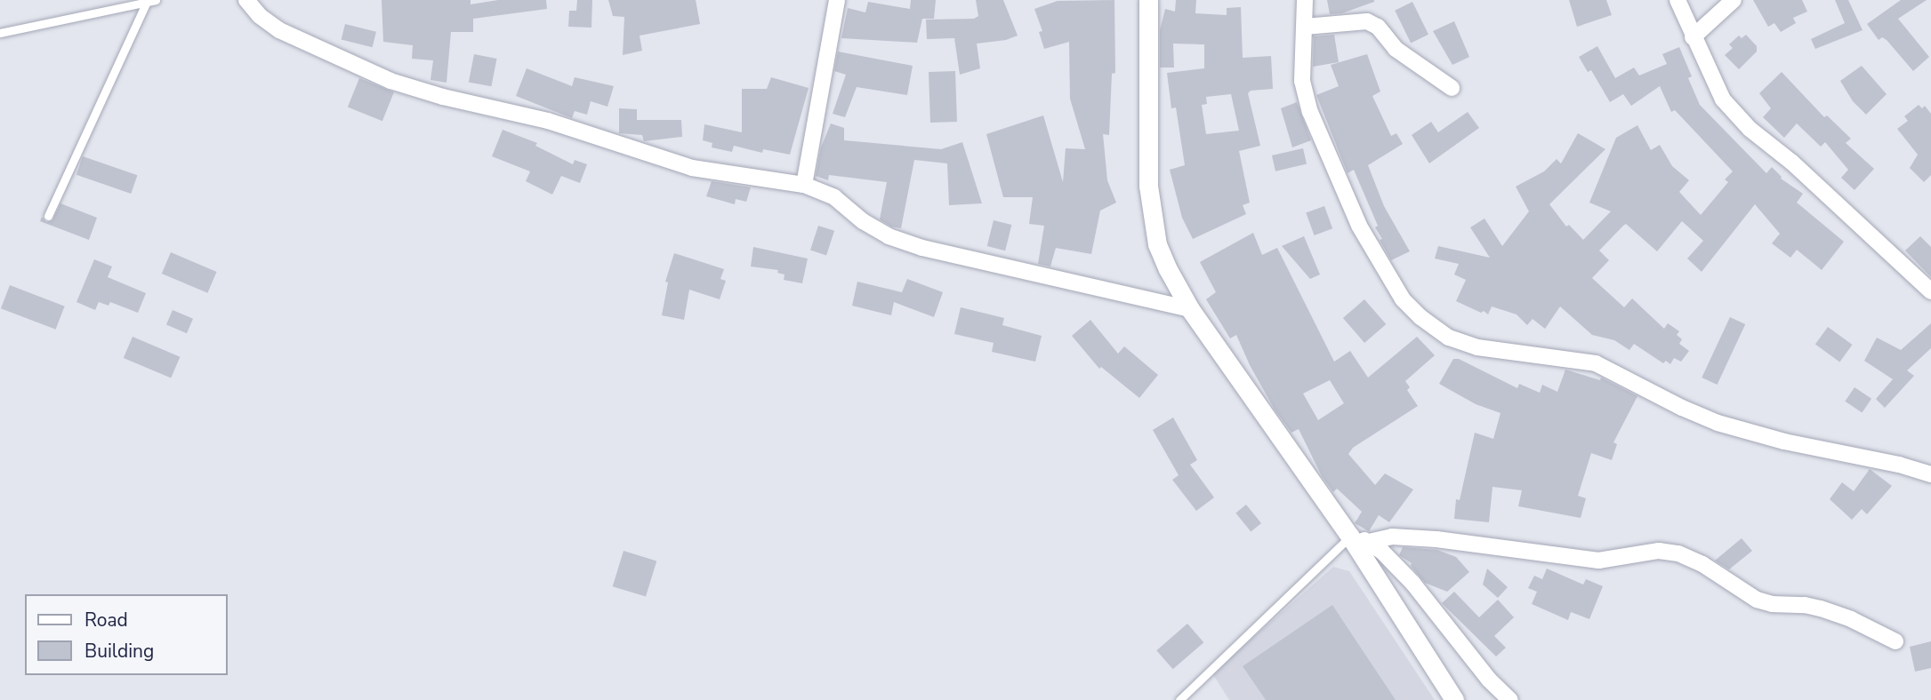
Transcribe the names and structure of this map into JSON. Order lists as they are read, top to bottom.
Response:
{
  "legend": ["Road", "Building"]
}
